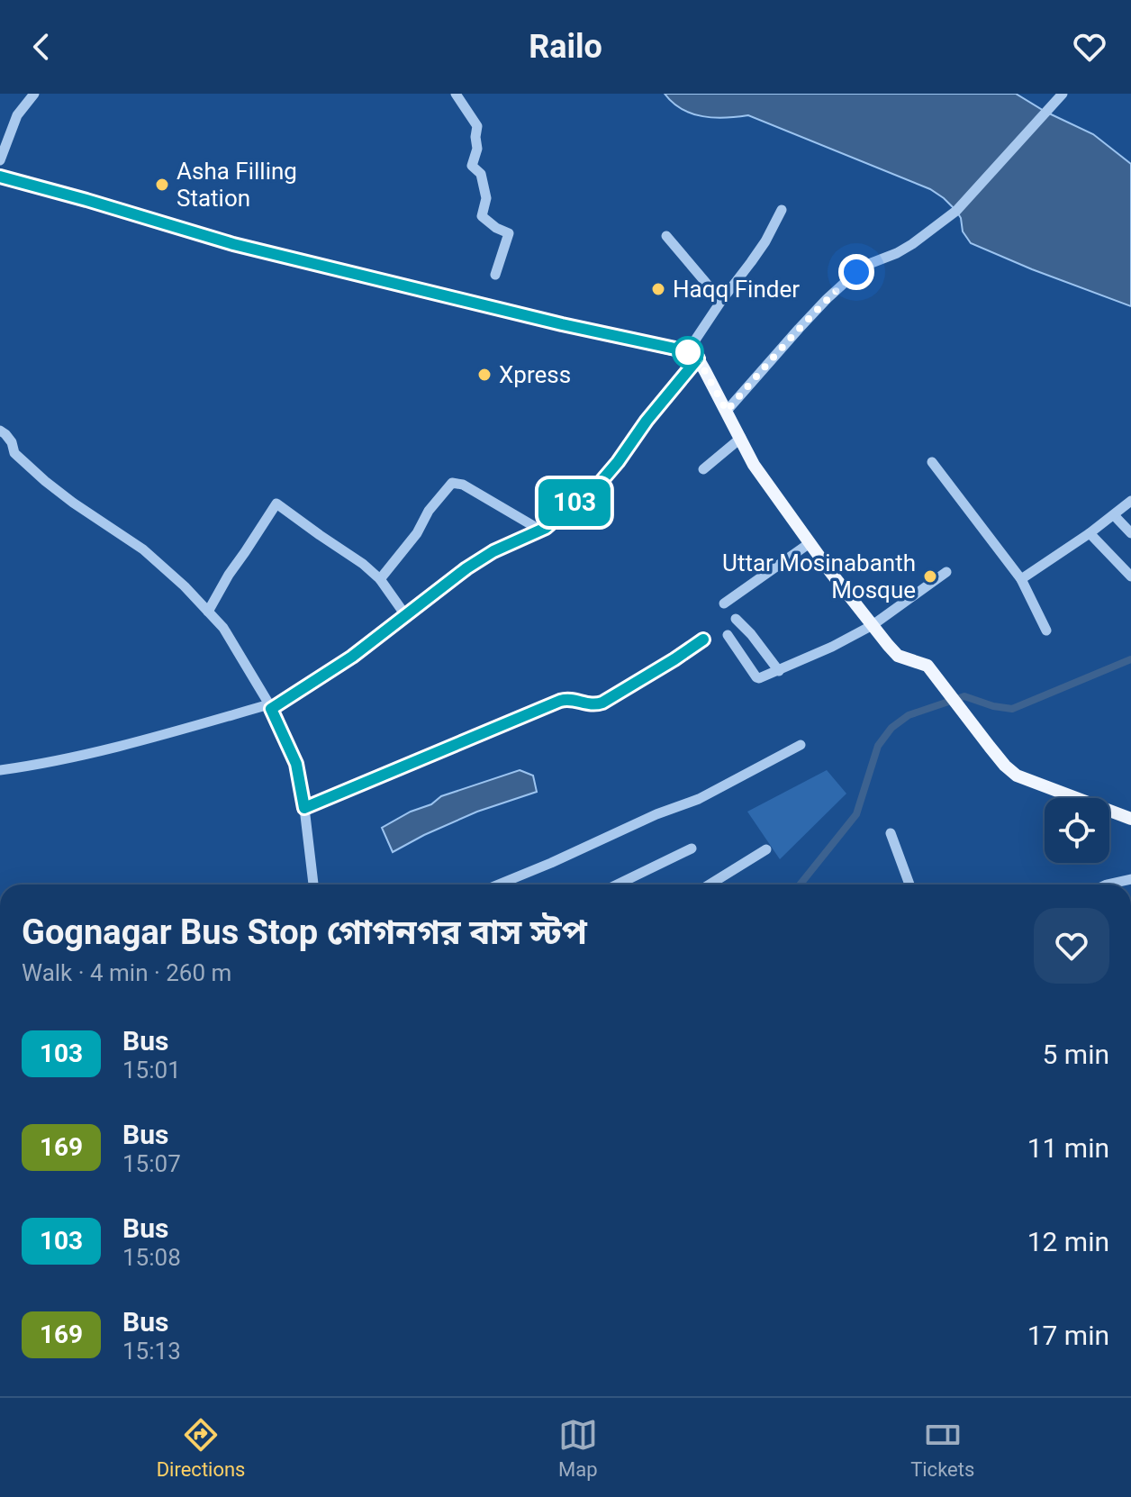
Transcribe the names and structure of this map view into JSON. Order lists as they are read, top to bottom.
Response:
{
  "places": [
    "Asha Filling Station",
    "Haqq Finder",
    "Xpress",
    "Uttar Mosinabanth Mosque"
  ],
  "lines": ["bus line 103"],
  "page": {
    "header": "Railo",
    "on_map": "103",
    "heading": ["Gognagar Bus Stop গোগনগর বাস স্টপ", "Walk · 4 min · 260 m"],
    "list": [
      {
        "mark": "103",
        "name": "Bus",
        "note": "15:01",
        "value": "5 min"
      },
      {
        "mark": "169",
        "name": "Bus",
        "note": "15:07",
        "value": "11 min"
      },
      {
        "mark": "103",
        "name": "Bus",
        "note": "15:08",
        "value": "12 min"
      },
      {
        "mark": "169",
        "name": "Bus",
        "note": "15:13",
        "value": "17 min"
      }
    ],
    "tabs": ["Directions", "Map", "Tickets"]
  }
}
